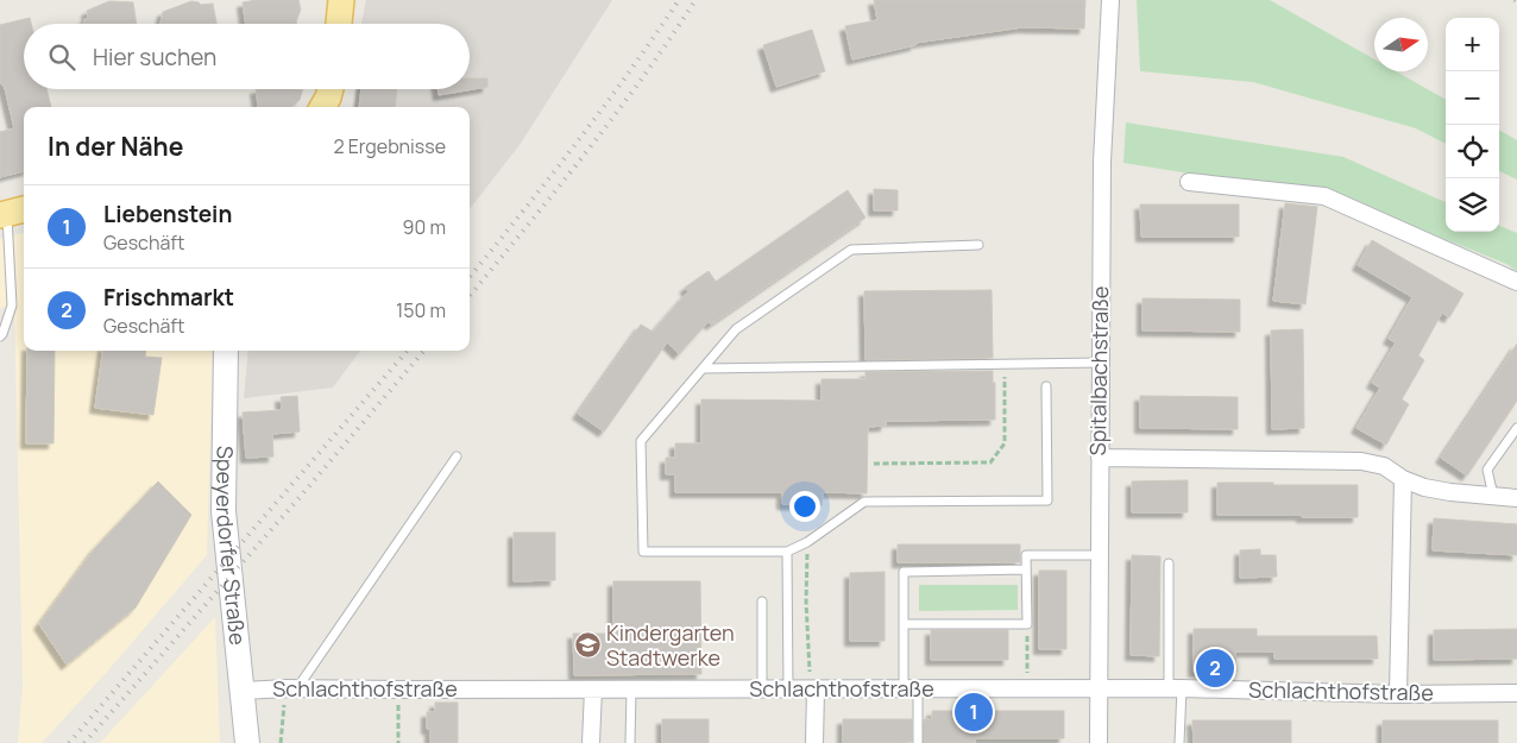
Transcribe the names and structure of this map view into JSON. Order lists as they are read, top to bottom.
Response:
{
  "streets": {
    "street": ["Spitalbachstraße", "Speyerdorfer Straße", "Schlachthofstraße"]
  },
  "crossings": [
    ["Spitalbachstraße", "Schlachthofstraße"],
    ["Speyerdorfer Straße", "Schlachthofstraße"]
  ],
  "places": {
    "school or university": ["Kindergarten Stadtwerke"]
  },
  "north": "right",
  "page": {
    "map_buttons": ["+", "−"],
    "search": "Hier suchen",
    "heading": ["In der Nähe", "2 Ergebnisse"],
    "list": [
      {
        "mark": "1",
        "name": "Liebenstein",
        "note": "Geschäft",
        "value": "90 m"
      },
      {
        "mark": "2",
        "name": "Frischmarkt",
        "note": "Geschäft",
        "value": "150 m"
      }
    ],
    "pins": ["2", "1"]
  }
}
